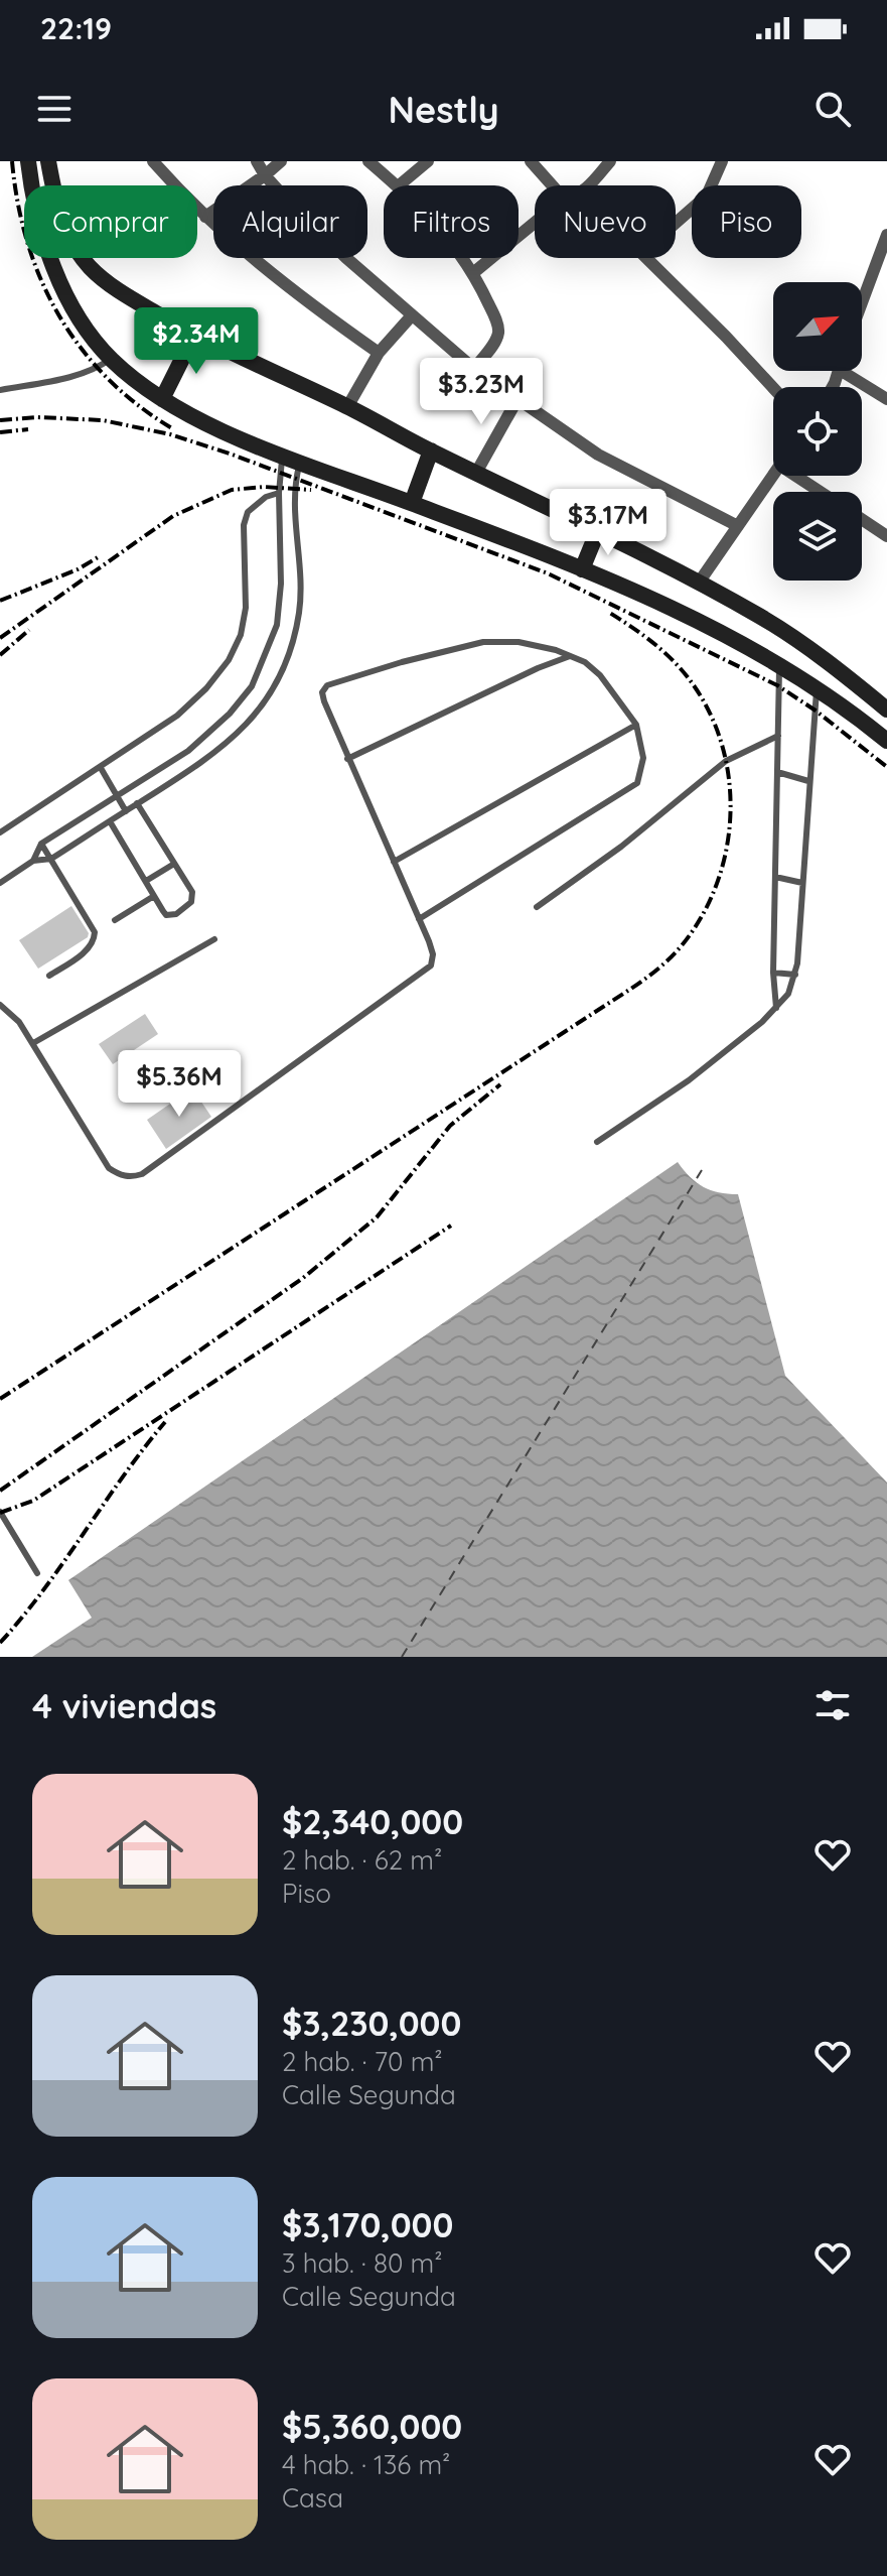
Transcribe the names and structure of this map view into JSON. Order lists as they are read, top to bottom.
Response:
{
  "north": "top right",
  "page": {
    "status": "22:19",
    "header": "Nestly",
    "chip": [
      "Comprar",
      "Alquilar",
      "Filtros",
      "Nuevo",
      "Piso"
    ],
    "price": [
      "$2.34M",
      "$3.23M",
      "$3.17M",
      "$5.36M"
    ],
    "heading": "4 viviendas",
    "list": [
      {
        "name": "$2,340,000",
        "note": "2 hab. · 62 m² · Piso"
      },
      {
        "name": "$3,230,000",
        "note": "2 hab. · 70 m² · Calle Segunda"
      },
      {
        "name": "$3,170,000",
        "note": "3 hab. · 80 m² · Calle Segunda"
      },
      {
        "name": "$5,360,000",
        "note": "4 hab. · 136 m² · Casa"
      }
    ]
  }
}
